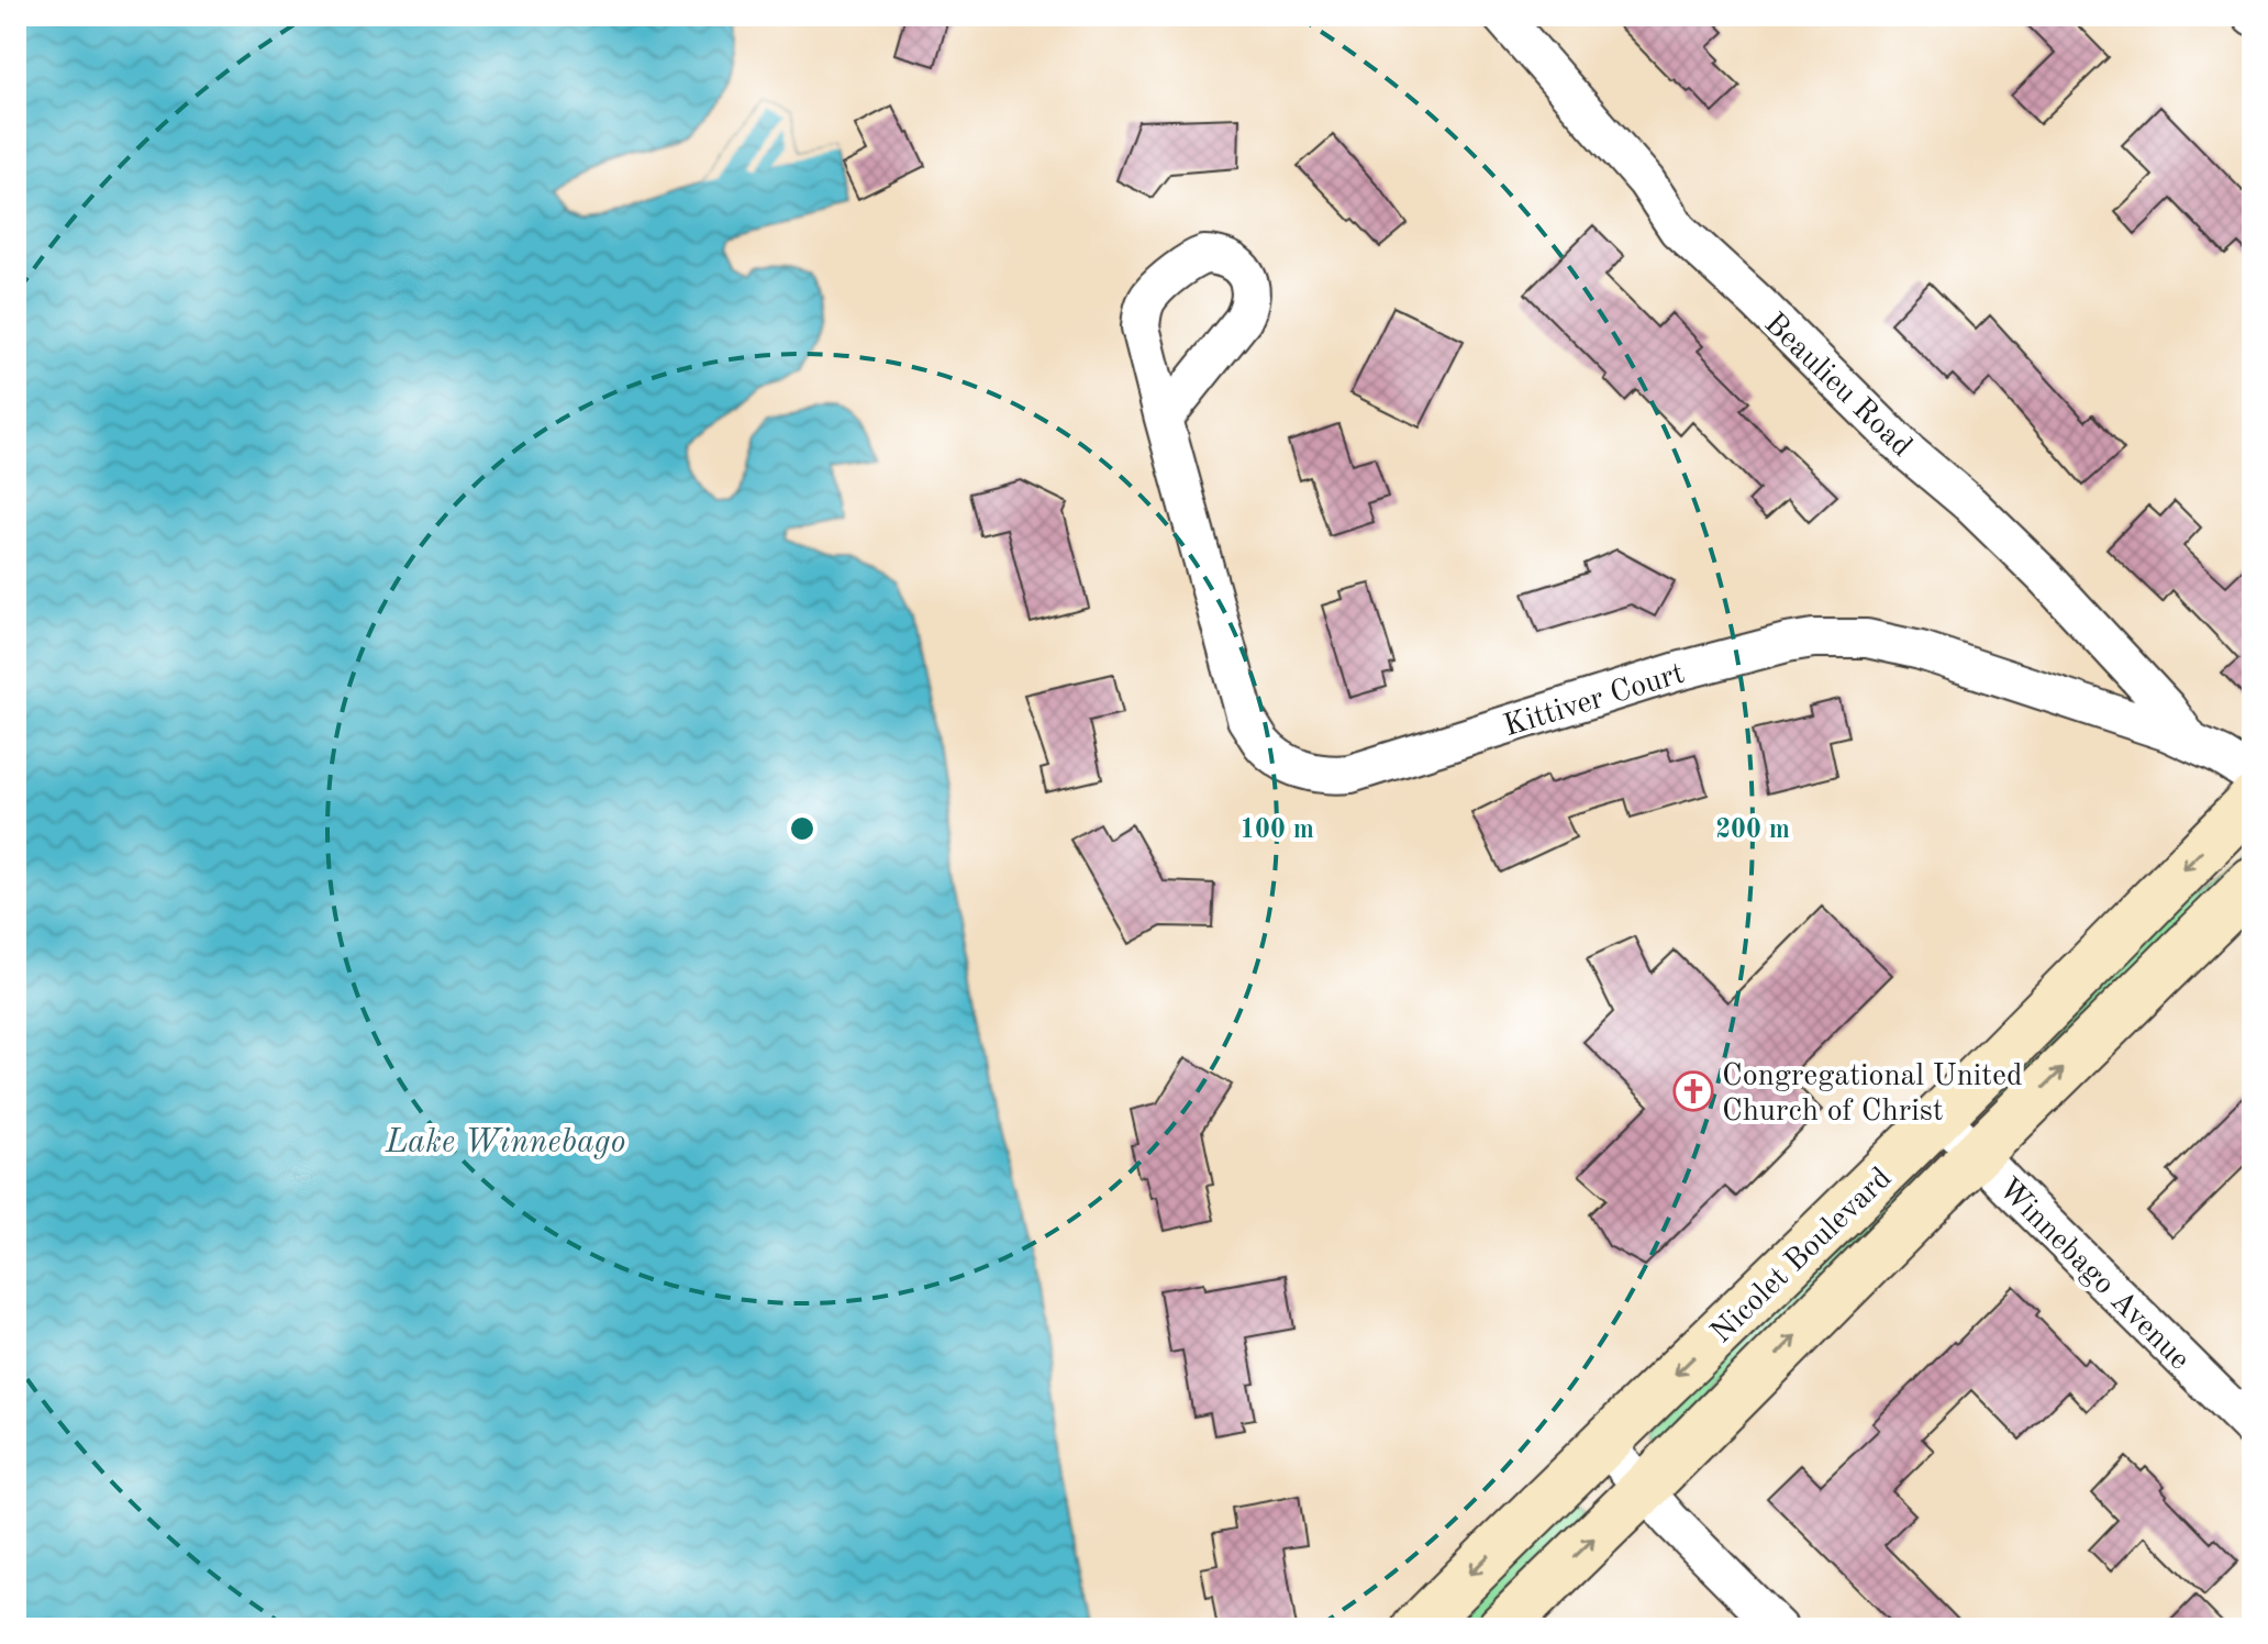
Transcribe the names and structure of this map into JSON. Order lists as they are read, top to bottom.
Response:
{
  "streets": {
    "street": [
      "Beaulieu Road",
      "Kittiver Court",
      "Nicolet Boulevard",
      "Winnebago Avenue"
    ]
  },
  "crossings": [
    ["Beaulieu Road", "Kittiver Court"],
    ["Nicolet Boulevard", "Winnebago Avenue"]
  ],
  "water": ["Lake Winnebago"],
  "places": {
    "church": ["Congregational United Church of Christ"]
  },
  "rings": ["100 m", "200 m"]
}
